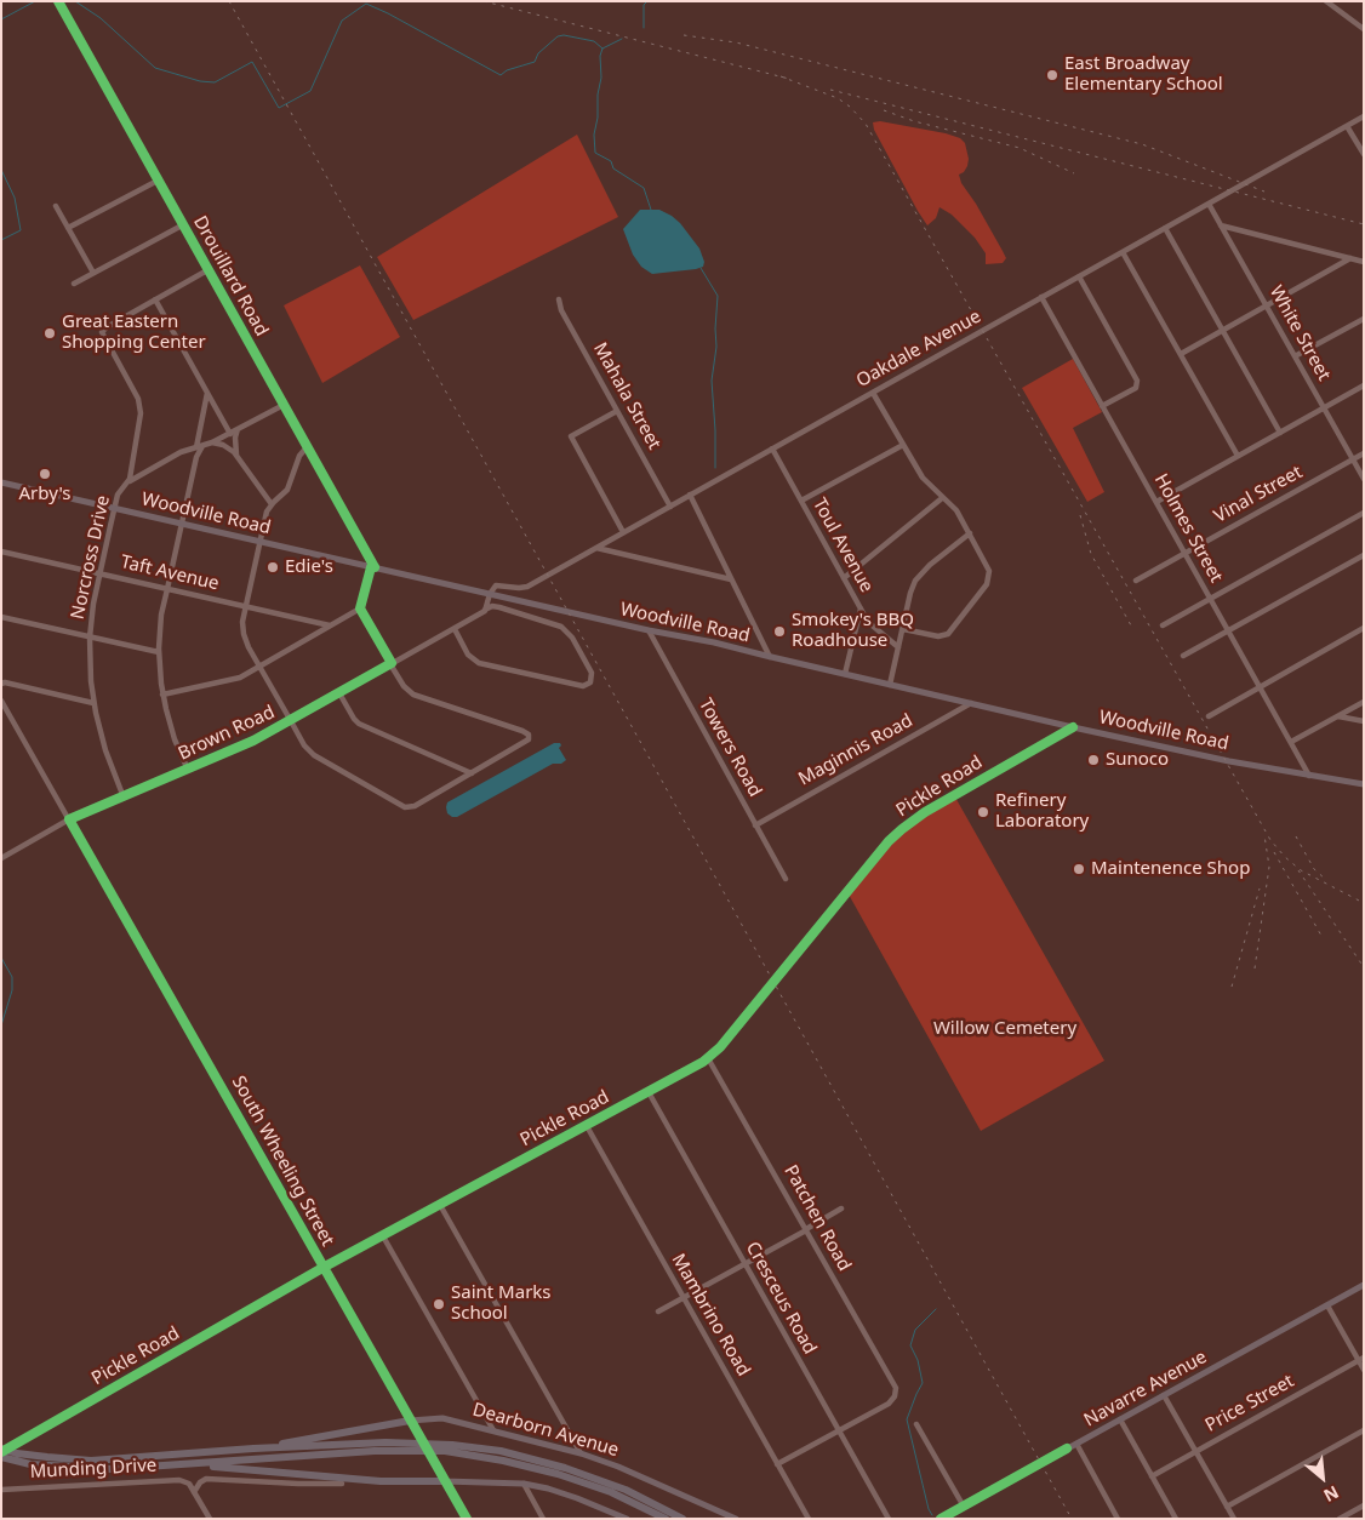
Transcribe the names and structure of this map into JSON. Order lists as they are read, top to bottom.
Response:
{
  "streets": {
    "main road": [
      "Woodville Road",
      "South Wheeling Street",
      "Navarre Avenue",
      "Dearborn Avenue"
    ],
    "street": [
      "Drouillard Road",
      "White Street",
      "Oakdale Avenue",
      "Mahala Street",
      "Vinal Street",
      "Holmes Street",
      "Toul Avenue",
      "Norcross Drive",
      "Taft Avenue",
      "Brown Road",
      "Towers Road",
      "Maginnis Road",
      "Pickle Road",
      "Patchen Road",
      "Cresceus Road",
      "Mambrino Road",
      "Price Street",
      "Munding Drive"
    ]
  },
  "crossings": [
    ["Drouillard Road", "Woodville Road"],
    ["White Street", "Oakdale Avenue"],
    ["White Street", "Vinal Street"],
    ["Oakdale Avenue", "Mahala Street"],
    ["Oakdale Avenue", "Woodville Road"],
    ["Oakdale Avenue", "Holmes Street"],
    ["Oakdale Avenue", "Toul Avenue"],
    ["Vinal Street", "Holmes Street"],
    ["Woodville Road", "Holmes Street"],
    ["Woodville Road", "Norcross Drive"],
    ["Woodville Road", "Towers Road"],
    ["Woodville Road", "Maginnis Road"],
    ["Woodville Road", "Pickle Road"],
    ["Norcross Drive", "Taft Avenue"],
    ["Norcross Drive", "Brown Road"],
    ["Brown Road", "South Wheeling Street"],
    ["Towers Road", "Maginnis Road"],
    ["Pickle Road", "South Wheeling Street"],
    ["Pickle Road", "Patchen Road"],
    ["Pickle Road", "Cresceus Road"],
    ["Pickle Road", "Mambrino Road"],
    ["South Wheeling Street", "Dearborn Avenue"],
    ["Patchen Road", "Cresceus Road"]
  ],
  "parks": ["Willow Cemetery"],
  "places": [
    "East Broadway Elementary School",
    "Great Eastern Shopping Center",
    "Arby's",
    "Edie's",
    "Smokey's BBQ Roadhouse",
    "Sunoco",
    "Refinery Laboratory",
    "Maintenence Shop",
    "Saint Marks School"
  ],
  "north": "bottom right"
}
